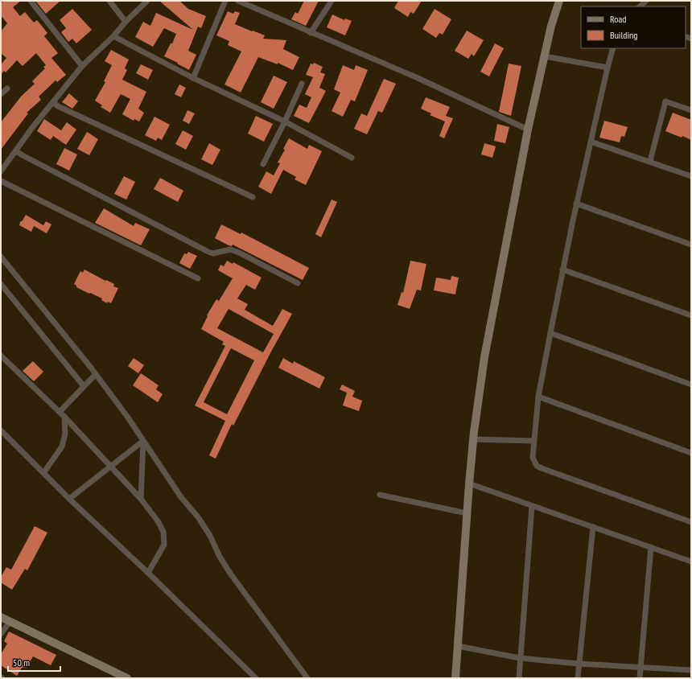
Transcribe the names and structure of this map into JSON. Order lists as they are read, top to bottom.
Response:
{
  "legend": ["Road", "Building"],
  "scale_bar": "50 m"
}
